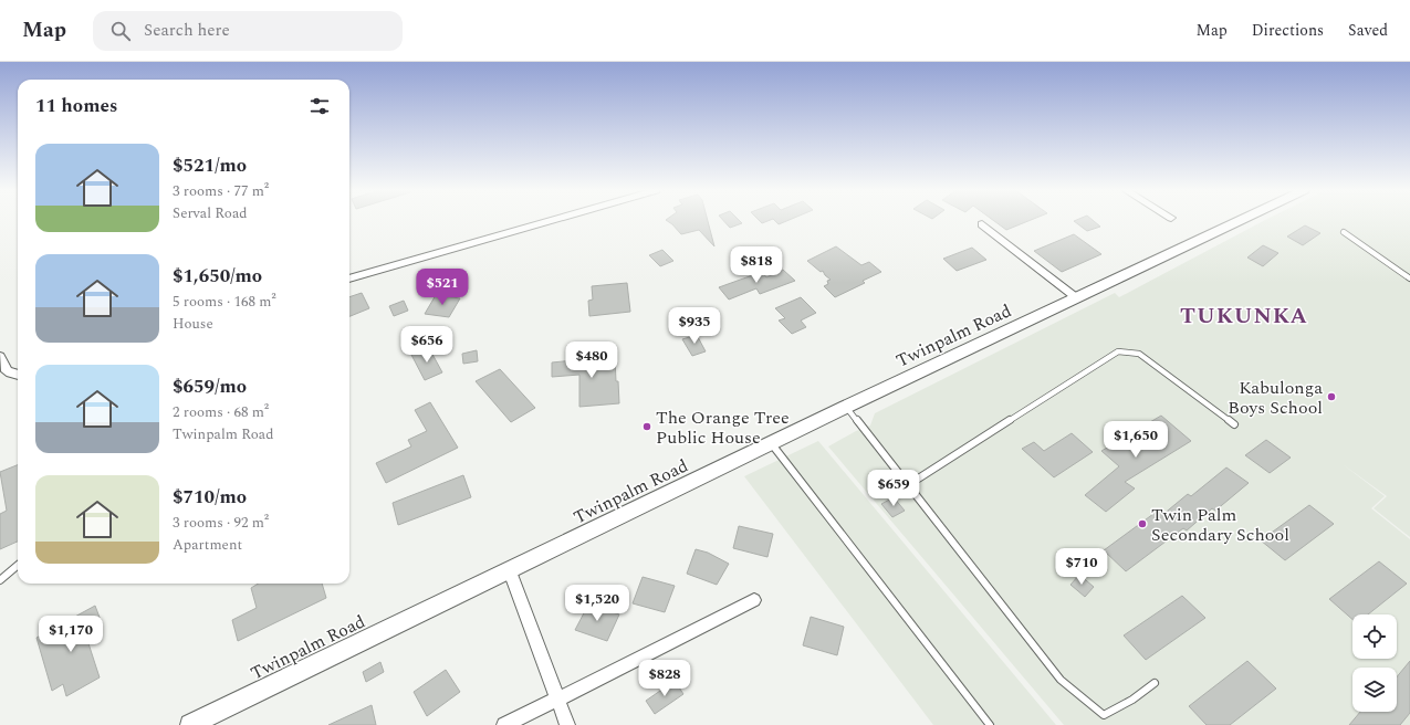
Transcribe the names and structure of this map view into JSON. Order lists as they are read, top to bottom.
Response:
{
  "streets": {
    "main road": ["Twinpalm Road"]
  },
  "districts": ["TUKUNKA"],
  "places": ["Kabulonga Boys School", "The Orange Tree Public House", "Twin Palm Secondary School"],
  "page": {
    "header": "Map",
    "search": "Search here",
    "nav": ["Map", "Directions", "Saved"],
    "heading": "11 homes",
    "list": [
      {
        "name": "$521/mo",
        "note": "3 rooms · 77 m² · Serval Road"
      },
      {
        "name": "$1,650/mo",
        "note": "5 rooms · 168 m² · House"
      },
      {
        "name": "$659/mo",
        "note": "2 rooms · 68 m² · Twinpalm Road"
      },
      {
        "name": "$710/mo",
        "note": "3 rooms · 92 m² · Apartment"
      }
    ],
    "price": [
      "$818",
      "$521",
      "$935",
      "$656",
      "$480",
      "$1,650",
      "$659",
      "$710",
      "$1,520",
      "$1,170",
      "$828"
    ]
  }
}
